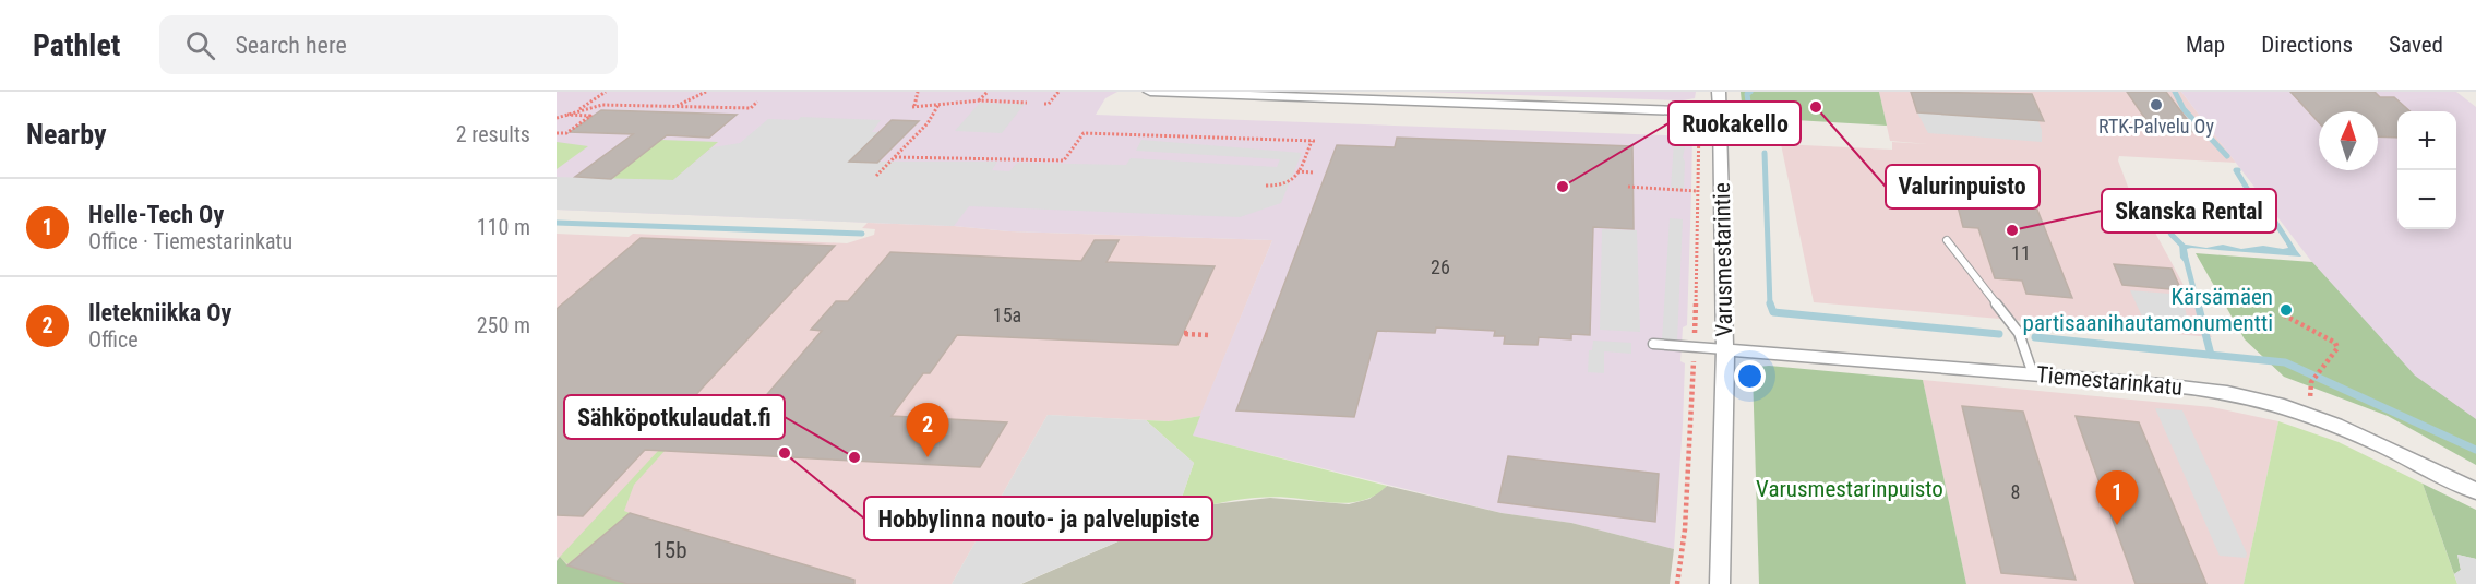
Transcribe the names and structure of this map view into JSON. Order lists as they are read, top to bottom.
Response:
{
  "streets": {
    "street": ["Varusmestarintie", "Tiemestarinkatu"]
  },
  "crossings": [
    ["Varusmestarintie", "Tiemestarinkatu"]
  ],
  "parks": ["Varusmestarinpuisto"],
  "places": [
    "RTK-Palvelu Oy",
    "Valurinpuisto",
    "Ruokakello",
    "Skanska Rental",
    "Kärsämäen partisaanihautamonumentti",
    "Hobbylinna nouto- ja palvelupiste",
    "Sähköpotkulaudat.fi"
  ],
  "house_numbers": [
    "11",
    "26",
    "15a",
    "8",
    "15b"
  ],
  "north": "top",
  "page": {
    "header": "Pathlet",
    "search": "Search here",
    "nav": ["Map", "Directions", "Saved"],
    "heading": ["Nearby", "2 results"],
    "map_buttons": ["+", "−"],
    "list": [
      {
        "mark": "1",
        "name": "Helle-Tech Oy",
        "note": "Office · Tiemestarinkatu",
        "value": "110 m"
      },
      {
        "mark": "2",
        "name": "Iletekniikka Oy",
        "note": "Office",
        "value": "250 m"
      }
    ],
    "pins": ["2", "1"]
  }
}
